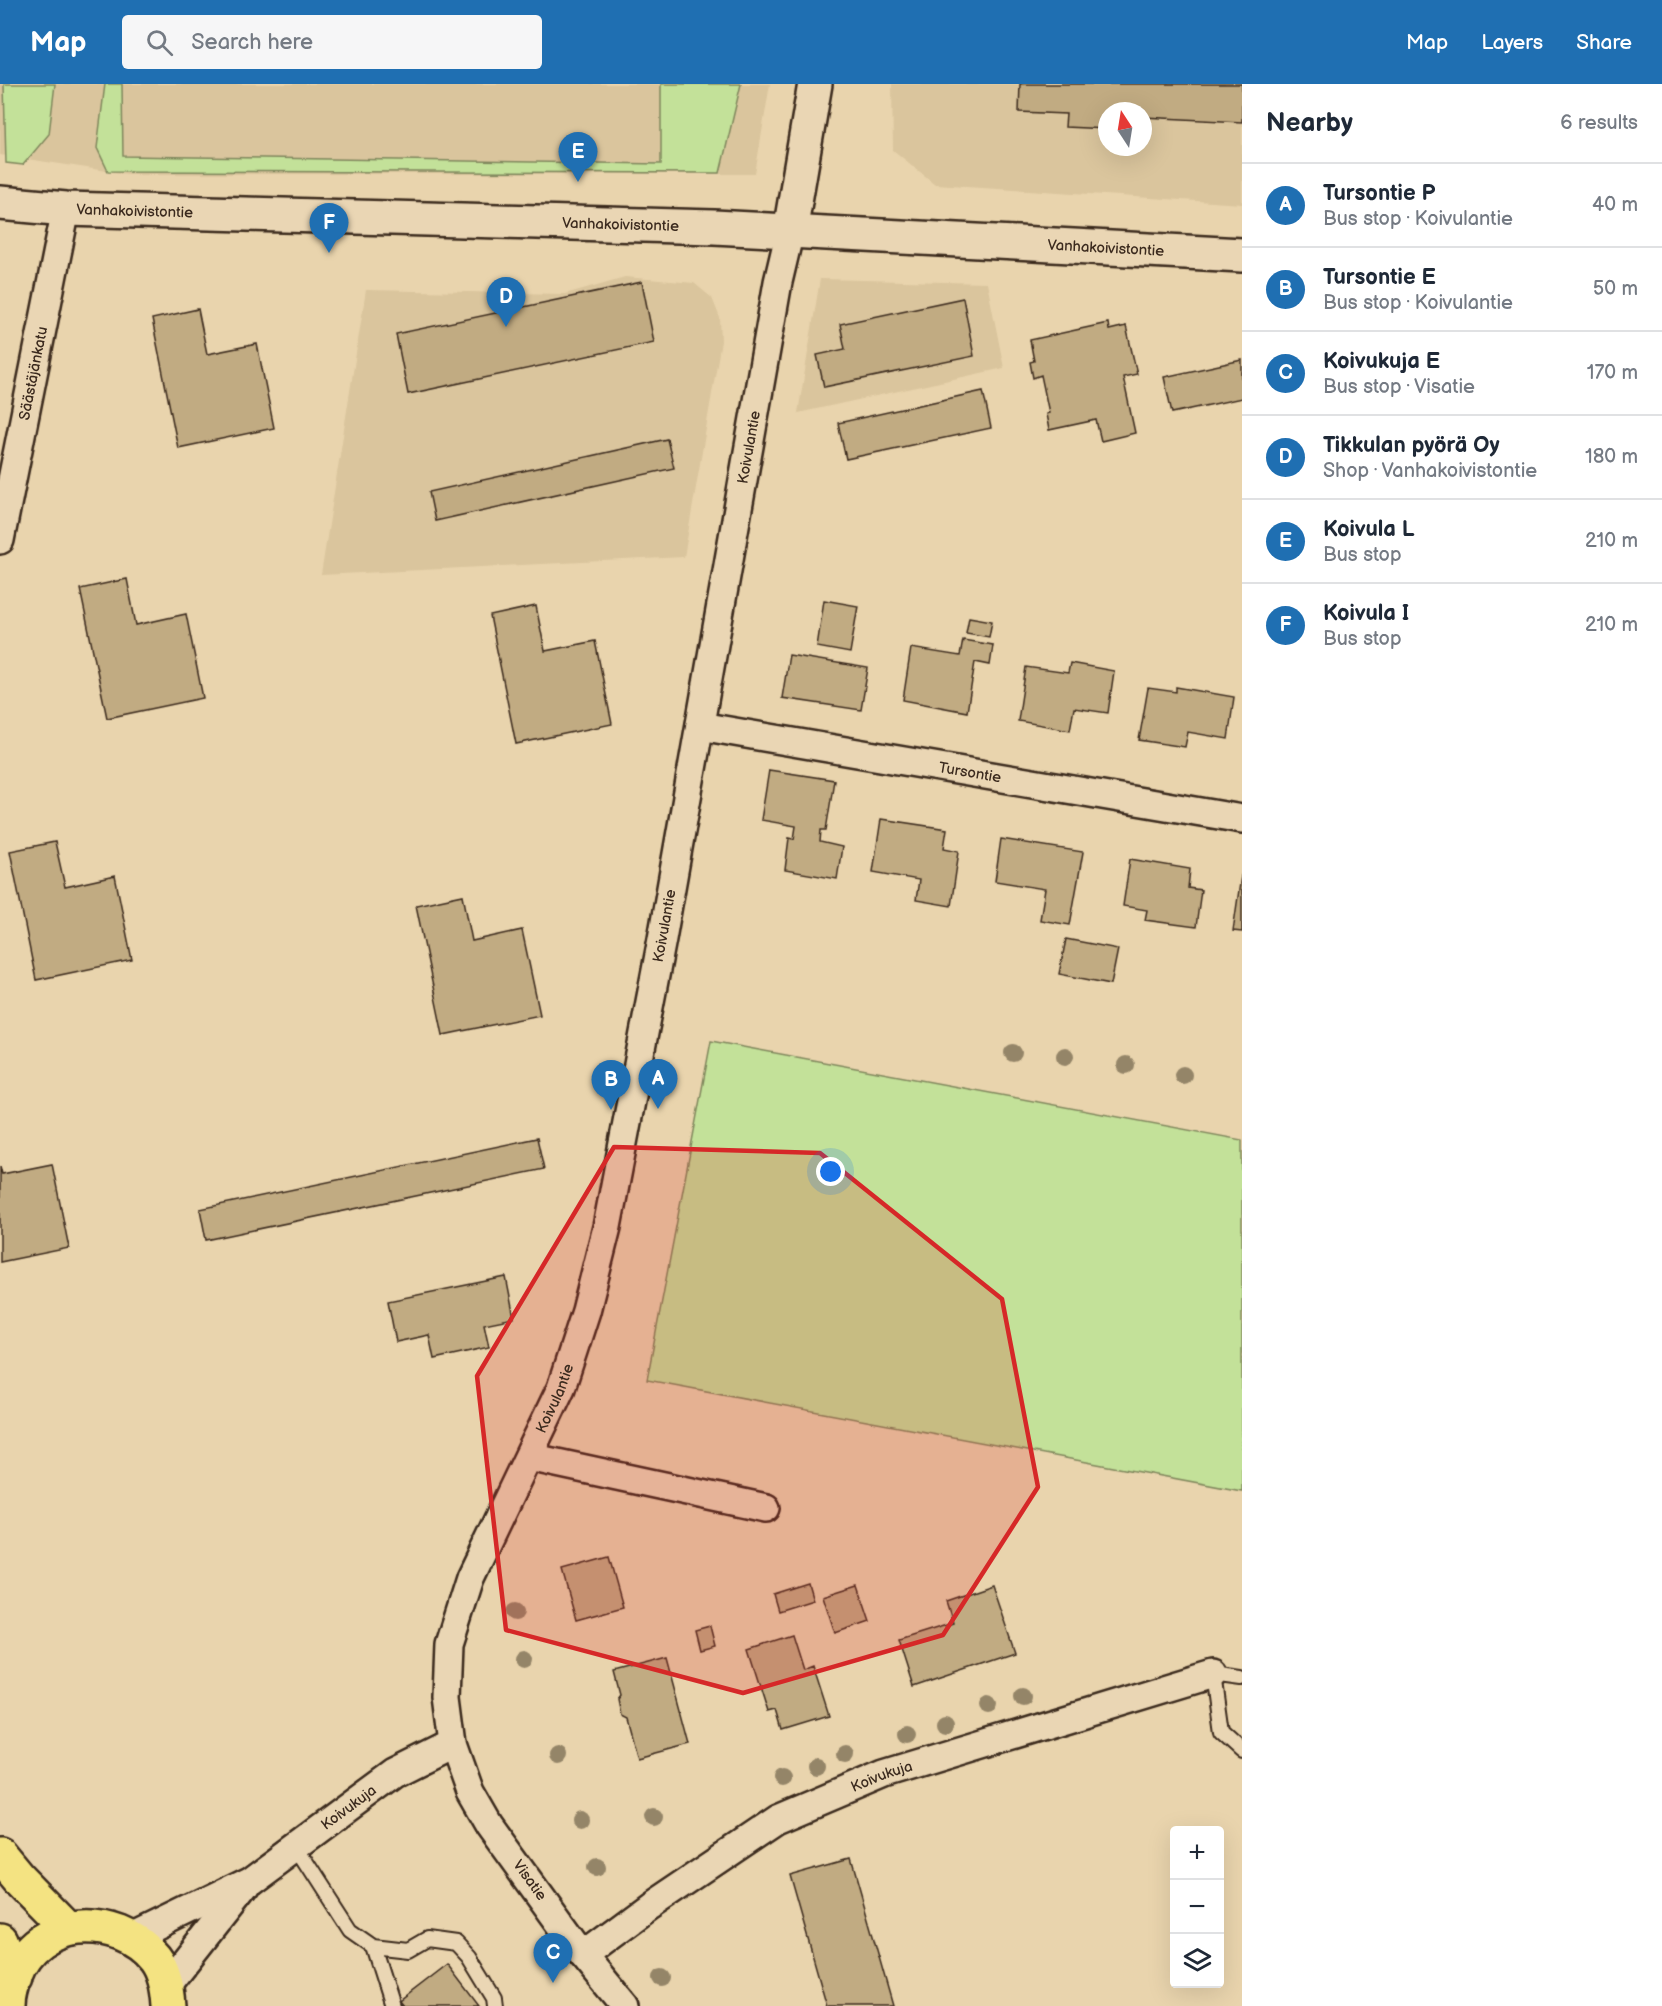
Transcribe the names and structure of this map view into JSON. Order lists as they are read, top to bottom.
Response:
{
  "streets": {
    "main road": ["Vanhakoivistontie", "Koivulantie"],
    "street": [
      "Säästäjänkatu",
      "Tursontie",
      "Koivukuja",
      "Visatie"
    ]
  },
  "crossings": [
    ["Vanhakoivistontie", "Säästäjänkatu"],
    ["Vanhakoivistontie", "Koivulantie"],
    ["Koivulantie", "Tursontie"],
    ["Koivulantie", "Koivukuja"],
    ["Koivulantie", "Visatie"],
    ["Koivukuja", "Visatie"]
  ],
  "north": "top",
  "page": {
    "header": "Map",
    "search": "Search here",
    "nav": ["Map", "Layers", "Share"],
    "heading": ["Nearby", "6 results"],
    "pins": [
      "E",
      "F",
      "D",
      "A",
      "B",
      "C"
    ],
    "list": [
      {
        "mark": "A",
        "name": "Tursontie P",
        "note": "Bus stop · Koivulantie",
        "value": "40 m"
      },
      {
        "mark": "B",
        "name": "Tursontie E",
        "note": "Bus stop · Koivulantie",
        "value": "50 m"
      },
      {
        "mark": "C",
        "name": "Koivukuja E",
        "note": "Bus stop · Visatie",
        "value": "170 m"
      },
      {
        "mark": "D",
        "name": "Tikkulan pyörä Oy",
        "note": "Shop · Vanhakoivistontie",
        "value": "180 m"
      },
      {
        "mark": "E",
        "name": "Koivula L",
        "note": "Bus stop",
        "value": "210 m"
      },
      {
        "mark": "F",
        "name": "Koivula I",
        "note": "Bus stop",
        "value": "210 m"
      }
    ],
    "map_buttons": ["+", "−"]
  }
}
